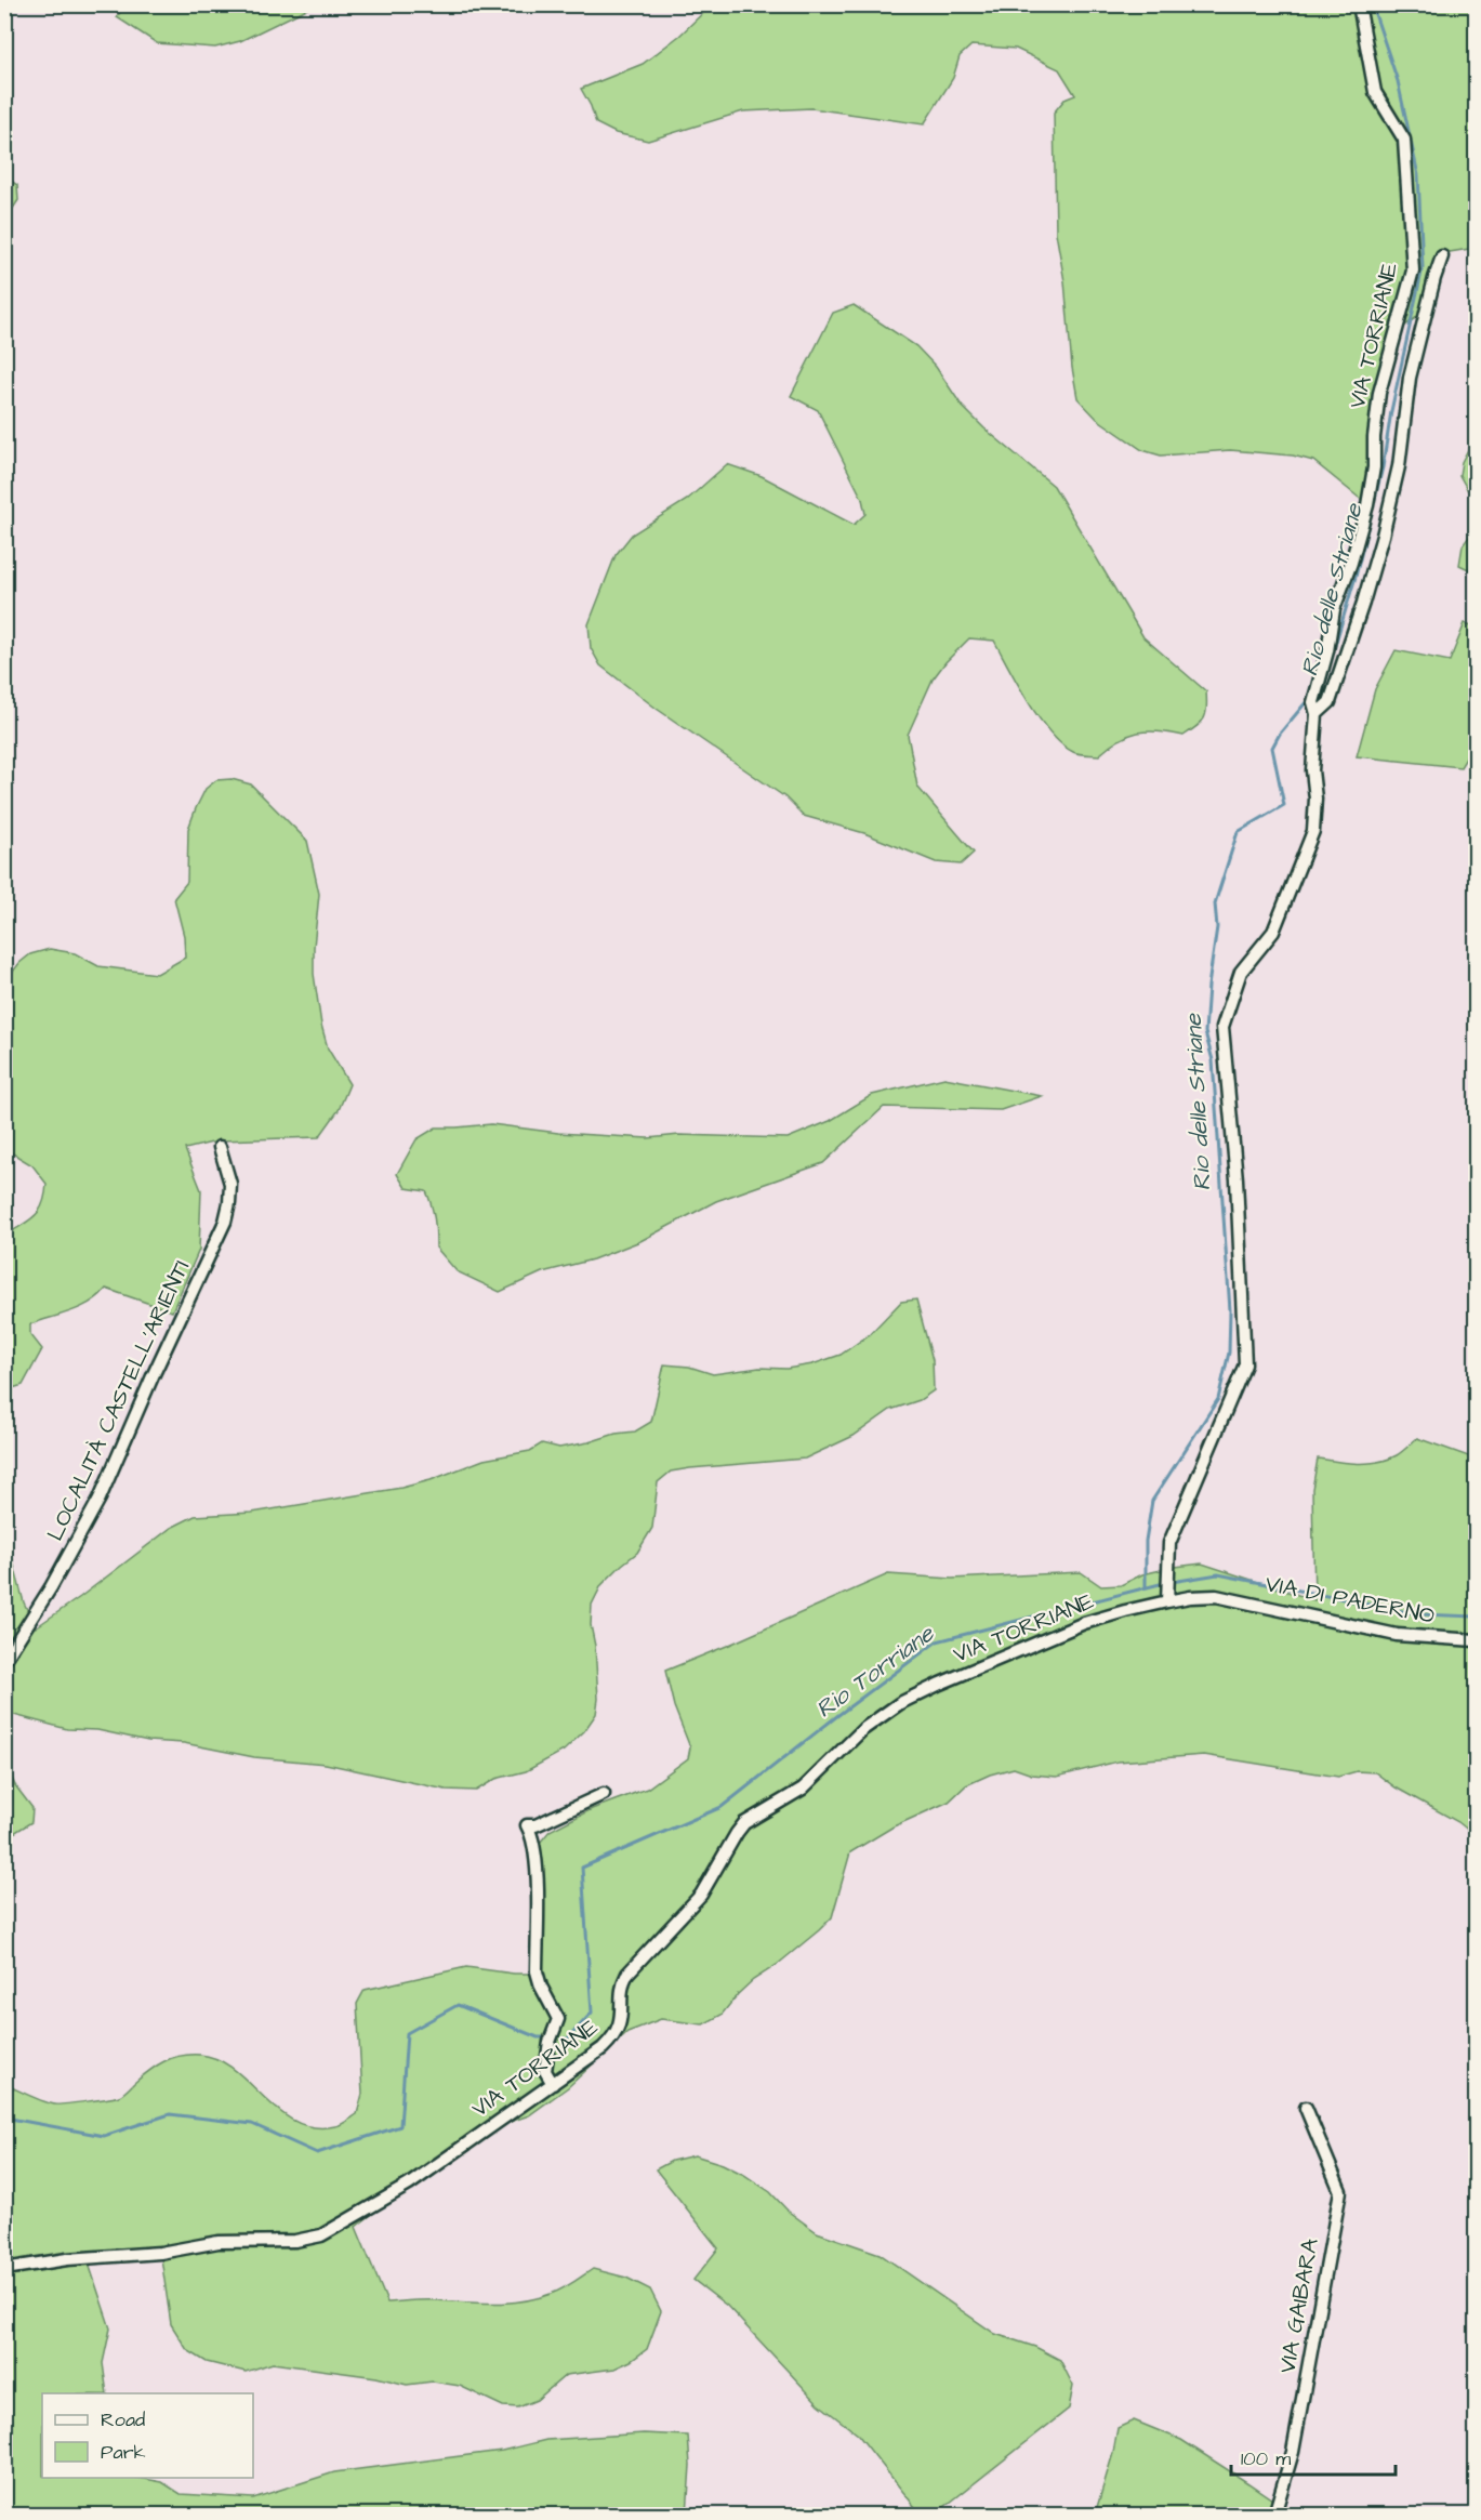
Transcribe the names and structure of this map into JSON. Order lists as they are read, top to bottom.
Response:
{
  "streets": {
    "street": [
      "VIA TORRIANE",
      "LOCALITÀ CASTELL'ARIENTI",
      "VIA DI PADERNO",
      "VIA GAIBARA"
    ]
  },
  "crossings": [
    ["VIA TORRIANE", "VIA DI PADERNO"]
  ],
  "water": ["Rio delle Striane", "Rio Torriane"],
  "legend": ["Road", "Park"],
  "scale_bar": "100 m"
}
